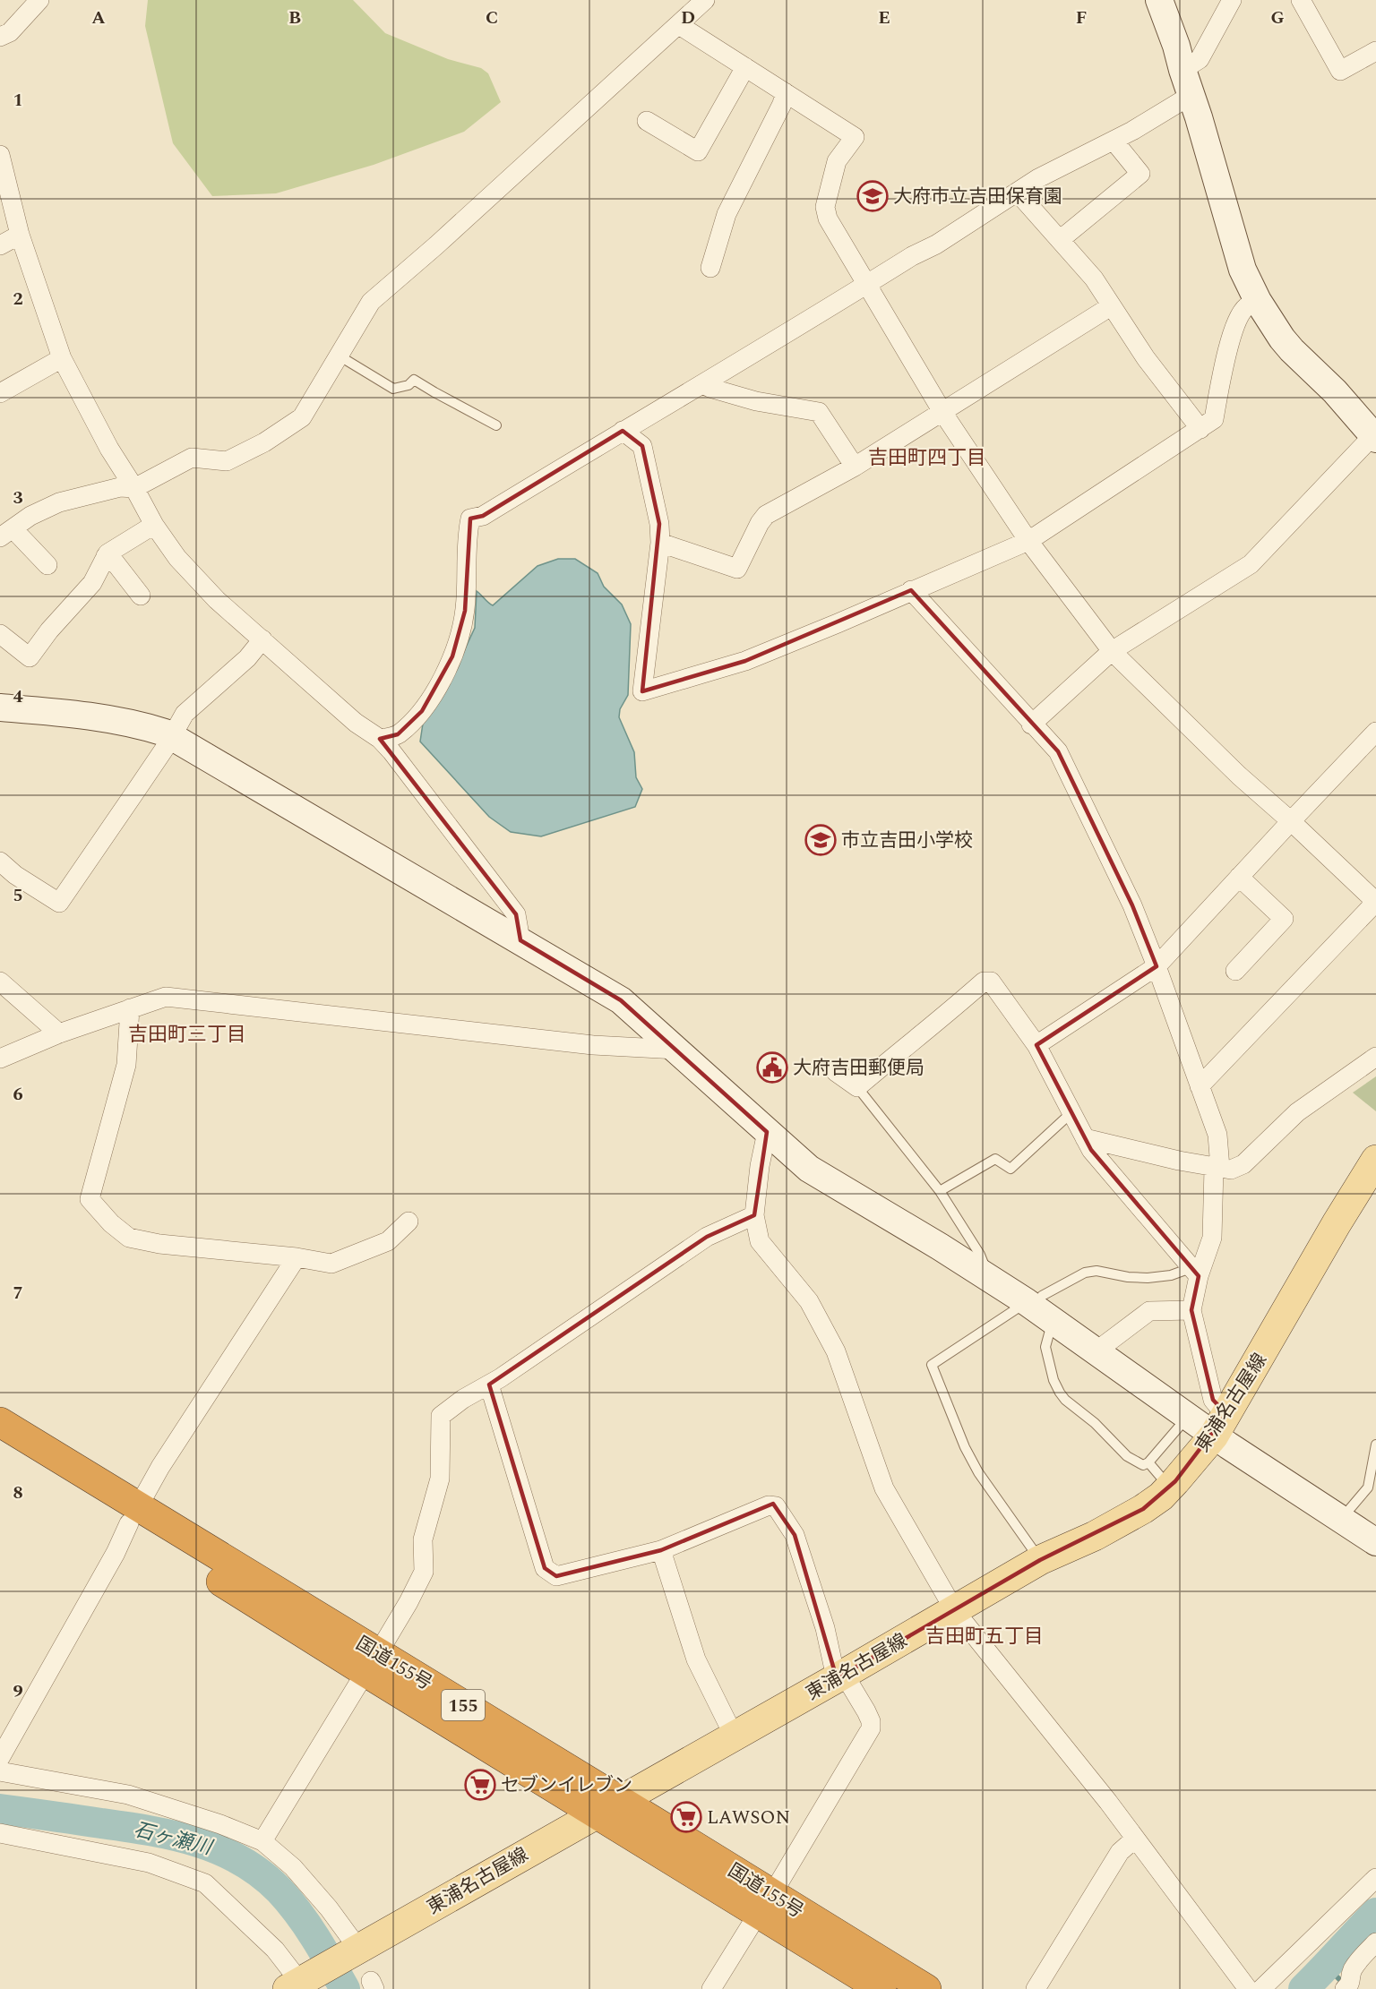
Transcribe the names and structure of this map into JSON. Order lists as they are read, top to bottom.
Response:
{
  "streets": {
    "highway": ["国道155号", "155"],
    "main road": ["東浦名古屋線"]
  },
  "crossings": [
    ["東浦名古屋線", "国道155号"]
  ],
  "districts": ["吉田町四丁目", "吉田町三丁目", "吉田町五丁目"],
  "water": ["石ヶ瀬川"],
  "places": {
    "school or university": ["大府市立吉田保育園", "市立吉田小学校"],
    "public building": ["大府吉田郵便局"],
    "supermarket": ["セブンイレブン", "LAWSON"]
  },
  "grid": {
    "columns": [
      "A",
      "B",
      "C",
      "D",
      "E",
      "F",
      "G"
    ],
    "rows": [
      "1",
      "2",
      "3",
      "4",
      "5",
      "6",
      "7",
      "8",
      "9"
    ]
  }
}
